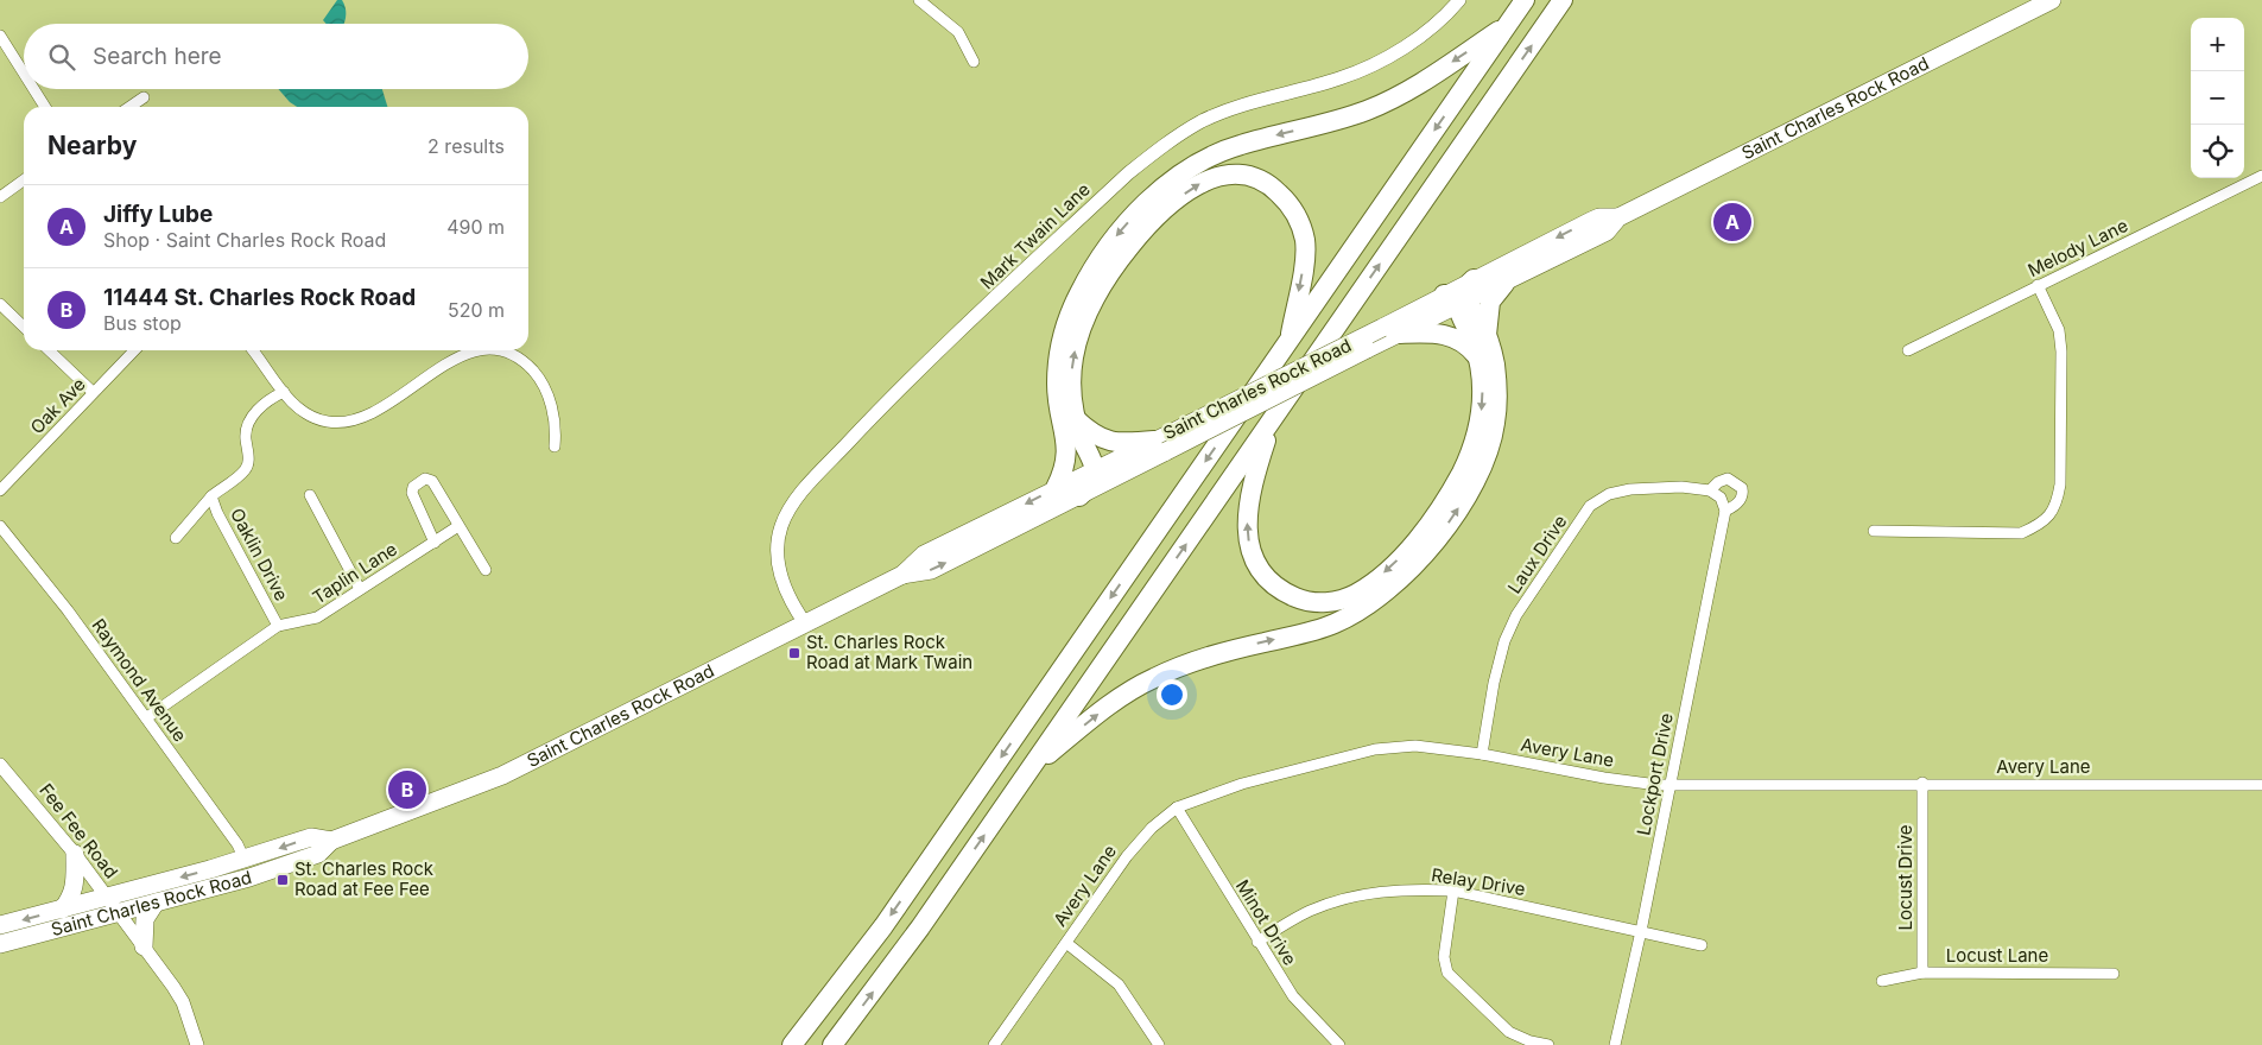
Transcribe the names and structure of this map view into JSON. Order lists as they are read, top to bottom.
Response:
{
  "streets": {
    "main road": ["Saint Charles Rock Road"],
    "street": [
      "Mark Twain Lane",
      "Melody Lane",
      "Oak Ave",
      "Oaklin Drive",
      "Laux Drive",
      "Taplin Lane",
      "Raymond Avenue",
      "Avery Lane",
      "Lockport Drive",
      "Fee Fee Road",
      "Locust Drive",
      "Relay Drive",
      "Minot Drive",
      "Locust Lane"
    ]
  },
  "crossings": [
    ["Saint Charles Rock Road", "Mark Twain Lane"],
    ["Saint Charles Rock Road", "Raymond Avenue"],
    ["Saint Charles Rock Road", "Fee Fee Road"],
    ["Oaklin Drive", "Taplin Lane"],
    ["Laux Drive", "Avery Lane"],
    ["Laux Drive", "Lockport Drive"],
    ["Taplin Lane", "Raymond Avenue"],
    ["Avery Lane", "Lockport Drive"],
    ["Avery Lane", "Locust Drive"],
    ["Avery Lane", "Minot Drive"],
    ["Lockport Drive", "Relay Drive"],
    ["Locust Drive", "Locust Lane"],
    ["Relay Drive", "Minot Drive"]
  ],
  "places": {
    "transit": ["St. Charles Rock Road at Mark Twain", "St. Charles Rock Road at Fee Fee"]
  },
  "page": {
    "map_buttons": ["+", "−"],
    "search": "Search here",
    "heading": ["Nearby", "2 results"],
    "list": [
      {
        "mark": "A",
        "name": "Jiffy Lube",
        "note": "Shop · Saint Charles Rock Road",
        "value": "490 m"
      },
      {
        "mark": "B",
        "name": "11444 St. Charles Rock Road",
        "note": "Bus stop",
        "value": "520 m"
      }
    ],
    "pins": ["A", "B"]
  }
}
